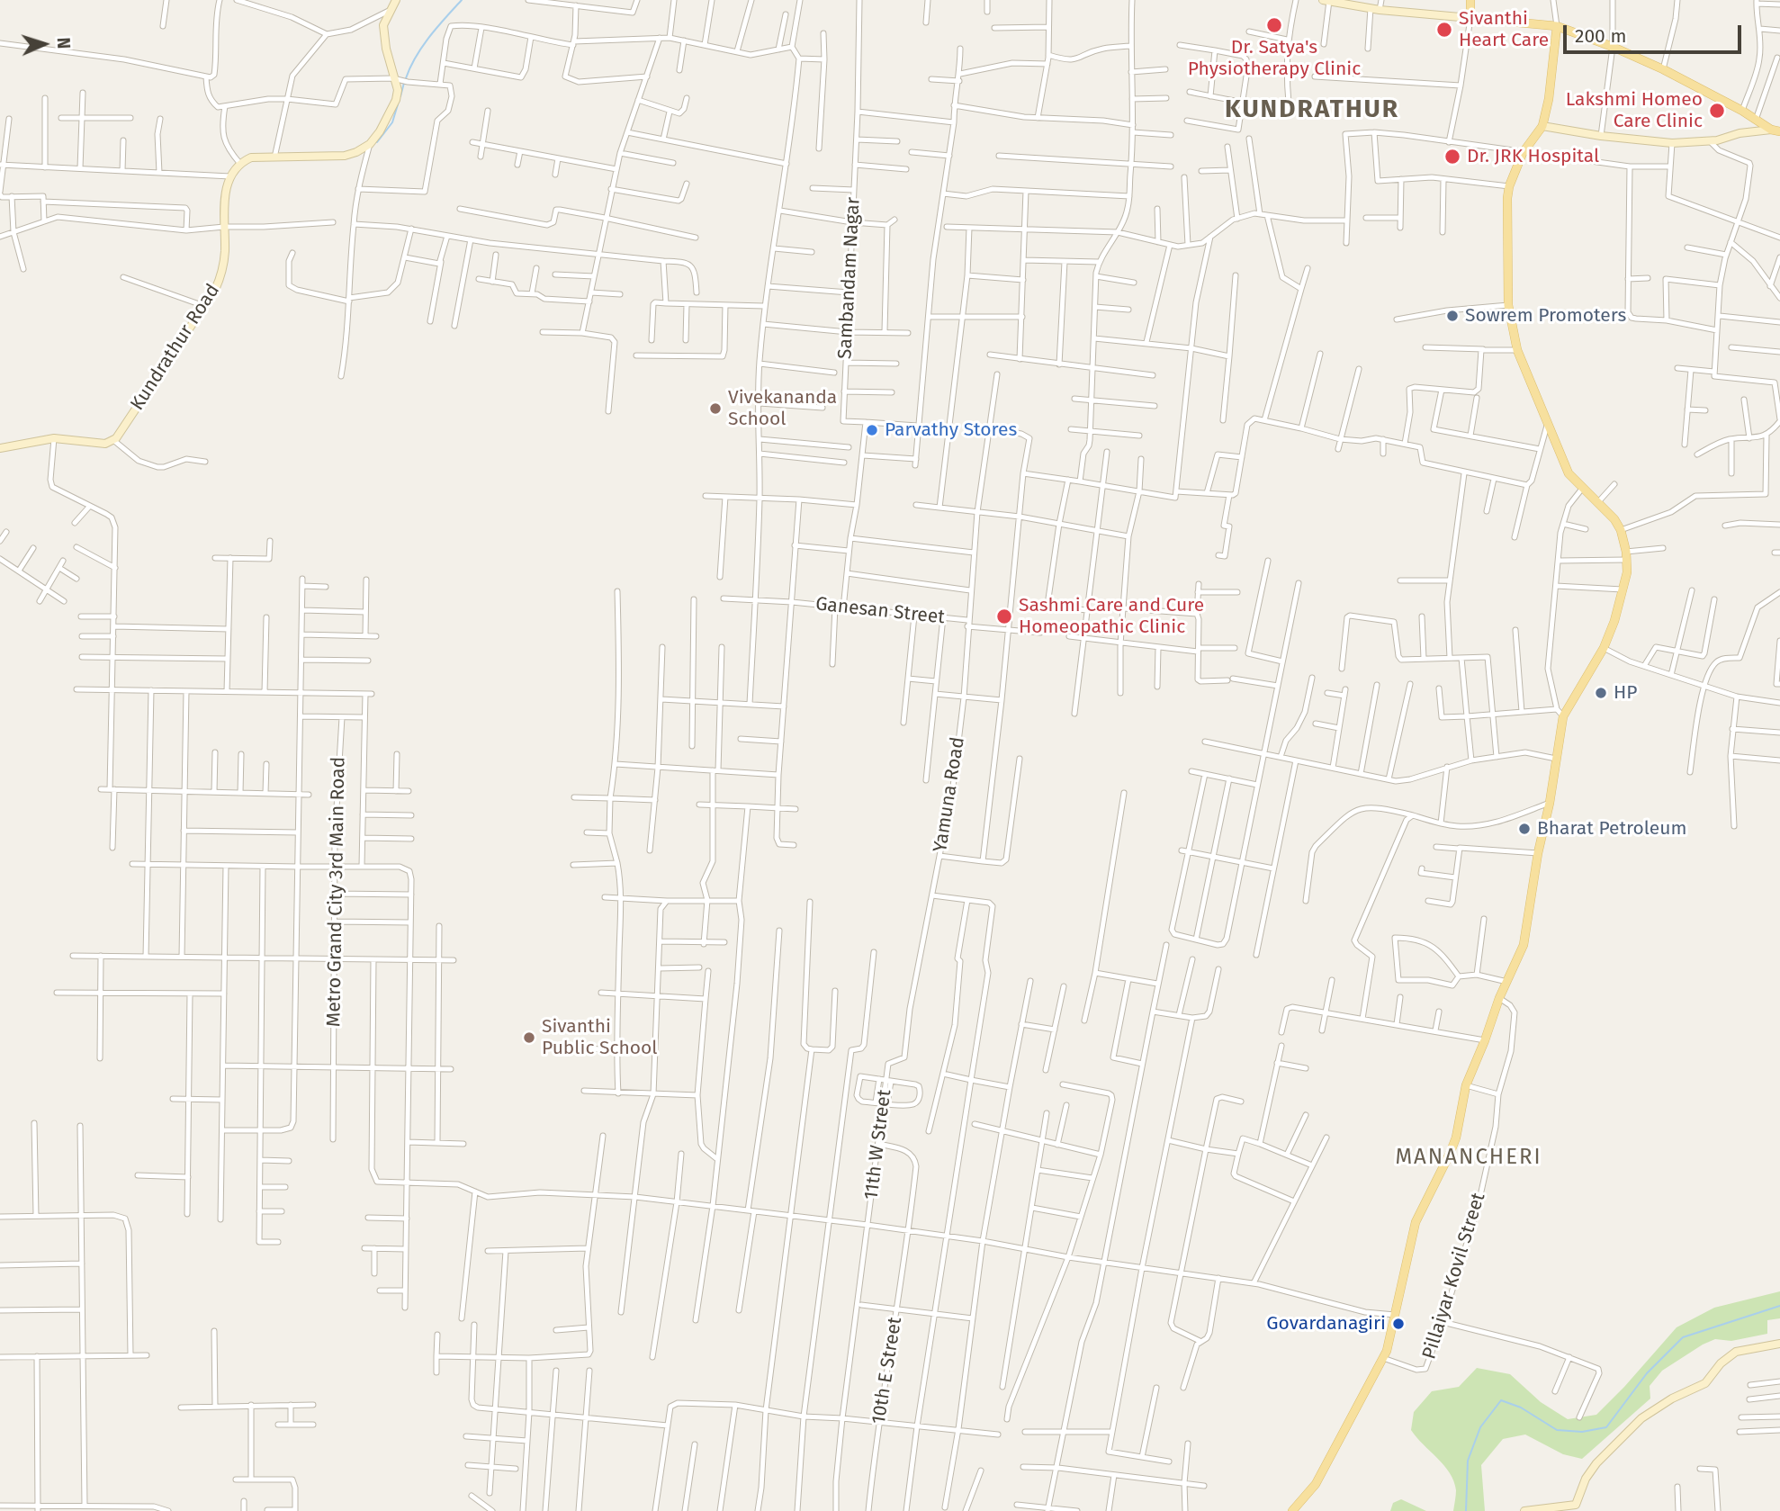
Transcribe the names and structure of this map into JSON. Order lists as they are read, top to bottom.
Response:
{
  "streets": {
    "street": [
      "Sambandam Nagar",
      "Kundrathur Road",
      "Ganesan Street",
      "Yamuna Road",
      "Metro Grand City 3rd Main Road",
      "11th W Street",
      "Pillaiyar Kovil Street",
      "10th E Street"
    ]
  },
  "crossings": [
    ["Ganesan Street", "Yamuna Road"],
    ["Yamuna Road", "11th W Street"],
    ["11th W Street", "10th E Street"]
  ],
  "districts": ["KUNDRATHUR", "MANANCHERI"],
  "places": [
    "Dr. Satya's Physiotherapy Clinic",
    "Sivanthi Heart Care",
    "Lakshmi Homeo Care Clinic",
    "Dr. JRK Hospital",
    "Sowrem Promoters",
    "Vivekananda School",
    "Parvathy Stores",
    "Sashmi Care and Cure Homeopathic Clinic",
    "HP",
    "Bharat Petroleum",
    "Sivanthi Public School",
    "Govardanagiri"
  ],
  "scale_bar": "200 m",
  "north": "right"
}
